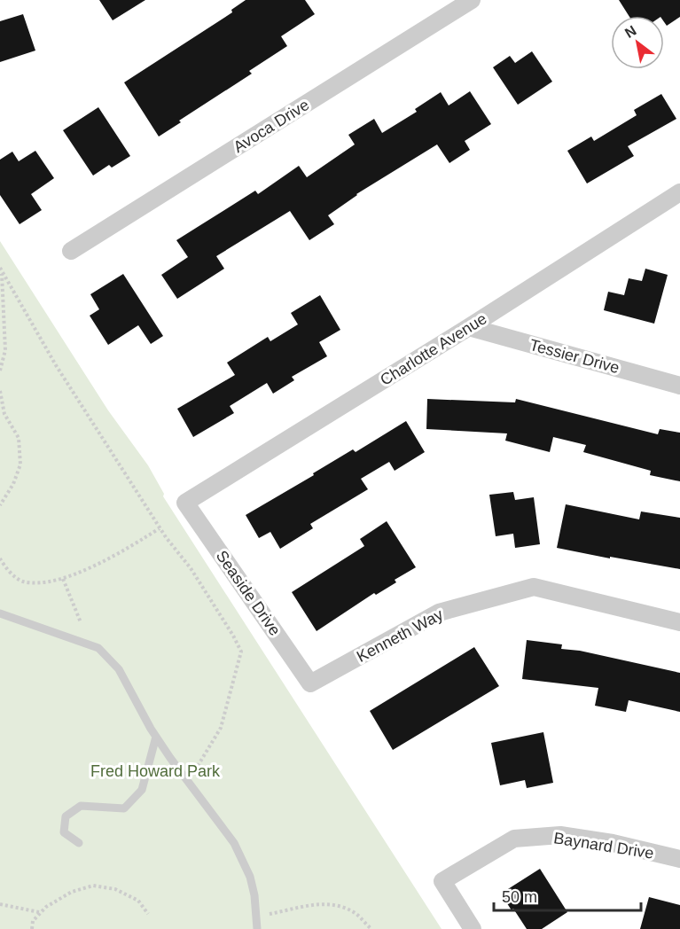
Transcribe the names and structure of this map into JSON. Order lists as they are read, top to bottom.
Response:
{
  "streets": {
    "street": [
      "Avoca Drive",
      "Charlotte Avenue",
      "Tessier Drive",
      "Seaside Drive",
      "Kenneth Way",
      "Baynard Drive"
    ]
  },
  "crossings": [
    ["Charlotte Avenue", "Tessier Drive"],
    ["Charlotte Avenue", "Seaside Drive"],
    ["Seaside Drive", "Kenneth Way"]
  ],
  "parks": ["Fred Howard Park"],
  "scale_bar": "50 m",
  "north": "top left"
}
